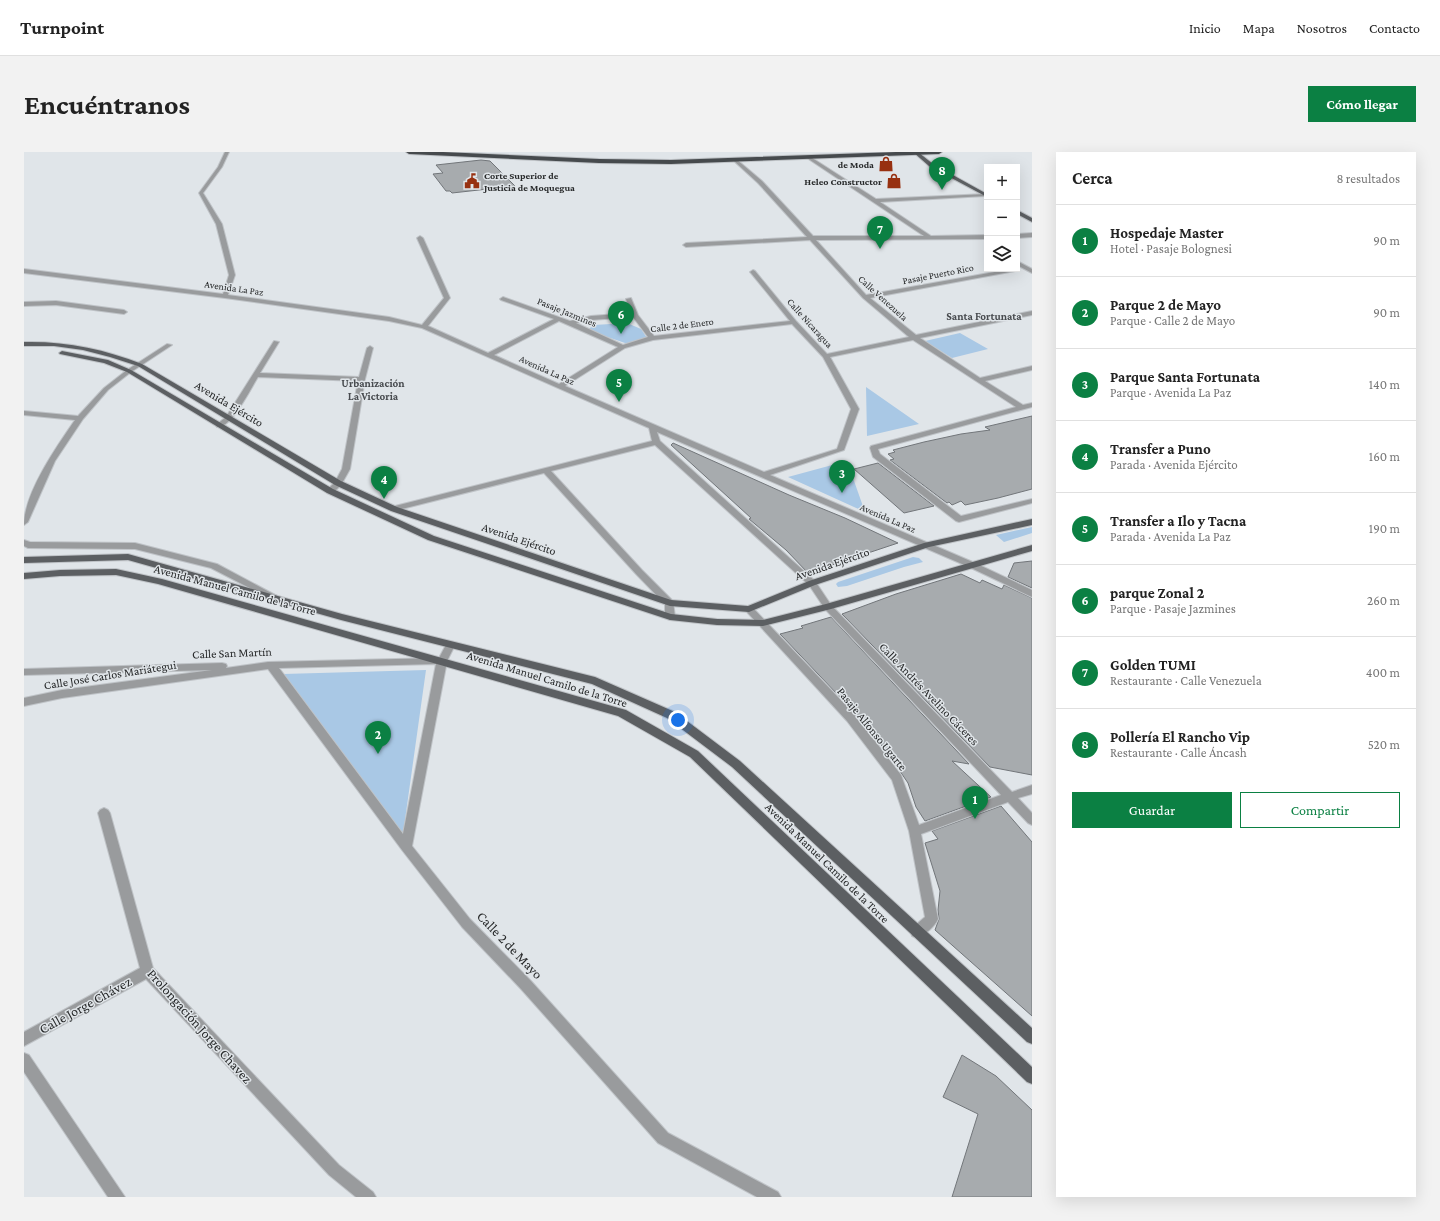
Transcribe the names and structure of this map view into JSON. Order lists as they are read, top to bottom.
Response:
{
  "streets": {
    "main road": ["Avenida Ejército", "Avenida Manuel Camilo de la Torre"],
    "street": [
      "Pasaje Puerto Rico",
      "Avenida La Paz",
      "Calle Venezuela",
      "Pasaje Jazmines",
      "Calle Nicaragua",
      "Calle 2 de Enero",
      "Calle San Martín",
      "Calle José Carlos Mariátegui",
      "Calle Andrés Avelino Cáceres",
      "Pasaje Alfonso Ugarte",
      "Calle 2 de Mayo",
      "Calle Jorge Chávez",
      "Prolongación Jorge Chavez"
    ]
  },
  "crossings": [
    ["Pasaje Puerto Rico", "Calle Venezuela"],
    ["Avenida La Paz", "Calle Nicaragua"],
    ["Avenida La Paz", "Calle 2 de Enero"],
    ["Avenida La Paz", "Avenida Ejército"],
    ["Pasaje Jazmines", "Calle 2 de Enero"],
    ["Calle Nicaragua", "Calle 2 de Enero"],
    ["Avenida Ejército", "Calle Andrés Avelino Cáceres"],
    ["Avenida Ejército", "Pasaje Alfonso Ugarte"],
    ["Avenida Manuel Camilo de la Torre", "Calle San Martín"],
    ["Avenida Manuel Camilo de la Torre", "Pasaje Alfonso Ugarte"],
    ["Calle San Martín", "Calle José Carlos Mariátegui"],
    ["Calle San Martín", "Calle 2 de Mayo"],
    ["Calle José Carlos Mariátegui", "Calle 2 de Mayo"],
    ["Calle Jorge Chávez", "Prolongación Jorge Chavez"]
  ],
  "districts": ["Santa Fortunata", "Urbanización La Victoria"],
  "places": {
    "shop": ["de Moda", "Heleo Constructor"],
    "public building": ["Corte Superior de Justicia de Moquegua"]
  },
  "page": {
    "header": "Turnpoint",
    "nav": [
      "Inicio",
      "Mapa",
      "Nosotros",
      "Contacto"
    ],
    "buttons": [
      "Cómo llegar",
      ["Guardar", "Compartir"]
    ],
    "title": "Encuéntranos",
    "heading": ["Cerca", "8 resultados"],
    "pins": [
      "8",
      "7",
      "6",
      "5",
      "3",
      "4",
      "2",
      "1"
    ],
    "map_buttons": ["+", "−"],
    "list": [
      {
        "mark": "1",
        "name": "Hospedaje Master",
        "note": "Hotel · Pasaje Bolognesi",
        "value": "90 m"
      },
      {
        "mark": "2",
        "name": "Parque 2 de Mayo",
        "note": "Parque · Calle 2 de Mayo",
        "value": "90 m"
      },
      {
        "mark": "3",
        "name": "Parque Santa Fortunata",
        "note": "Parque · Avenida La Paz",
        "value": "140 m"
      },
      {
        "mark": "4",
        "name": "Transfer a Puno",
        "note": "Parada · Avenida Ejército",
        "value": "160 m"
      },
      {
        "mark": "5",
        "name": "Transfer a Ilo y Tacna",
        "note": "Parada · Avenida La Paz",
        "value": "190 m"
      },
      {
        "mark": "6",
        "name": "parque Zonal 2",
        "note": "Parque · Pasaje Jazmines",
        "value": "260 m"
      },
      {
        "mark": "7",
        "name": "Golden TUMI",
        "note": "Restaurante · Calle Venezuela",
        "value": "400 m"
      },
      {
        "mark": "8",
        "name": "Pollería El Rancho Vip",
        "note": "Restaurante · Calle Áncash",
        "value": "520 m"
      }
    ]
  }
}
